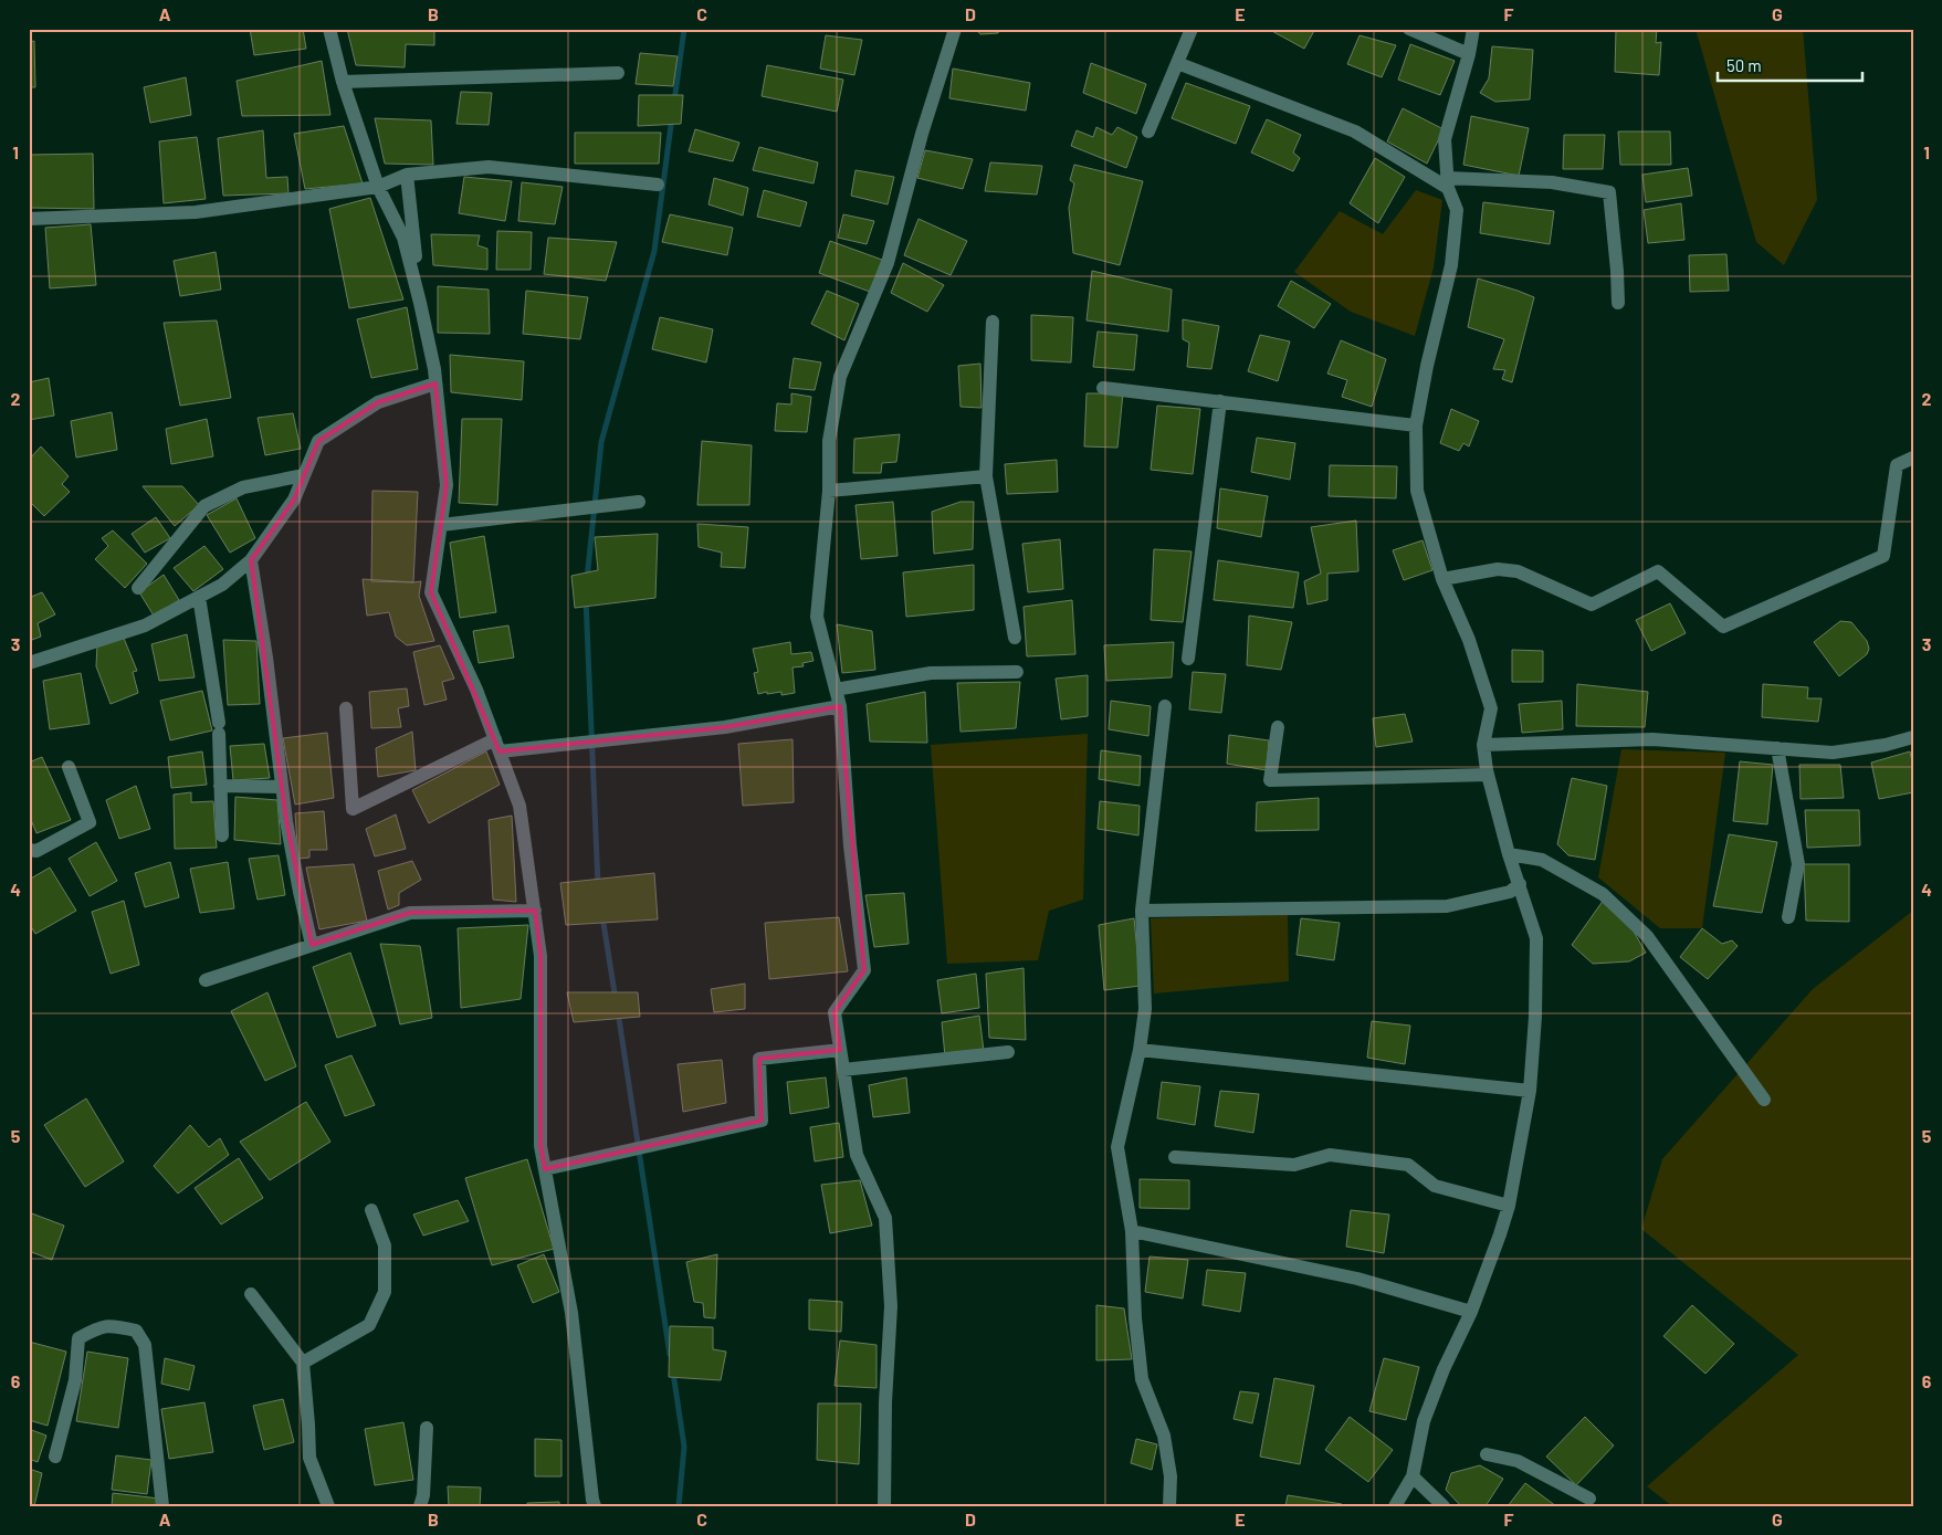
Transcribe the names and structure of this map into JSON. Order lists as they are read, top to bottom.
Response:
{
  "scale_bar": "50 m",
  "grid": {
    "columns": [
      "A",
      "B",
      "C",
      "D",
      "E",
      "F",
      "G"
    ],
    "rows": [
      "1",
      "2",
      "3",
      "4",
      "5",
      "6"
    ]
  }
}
